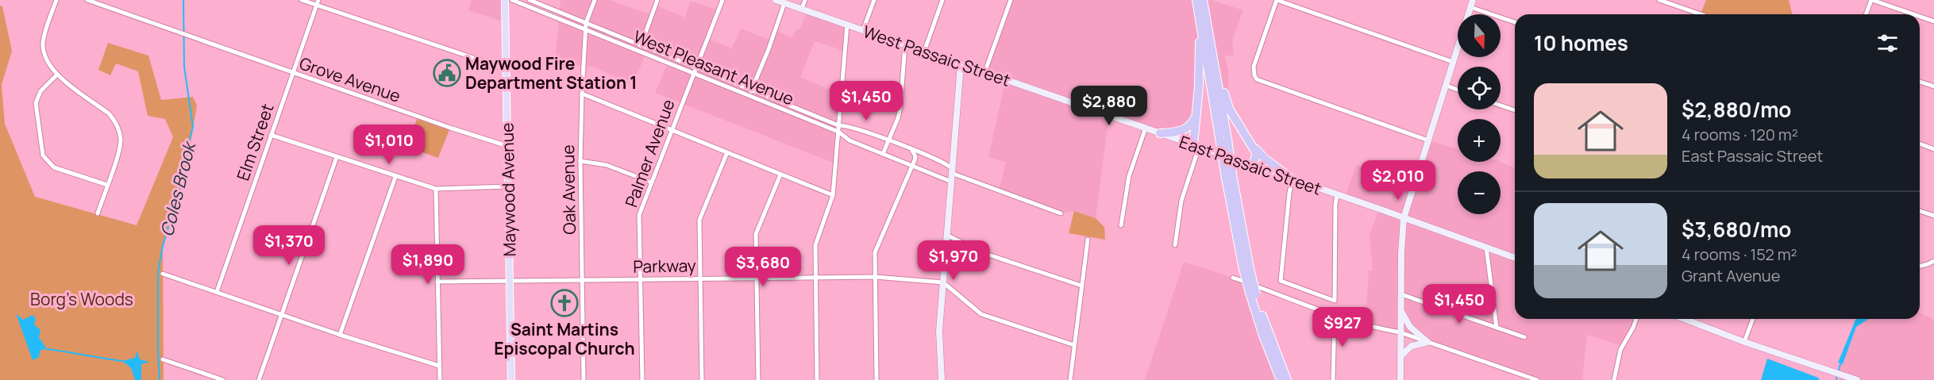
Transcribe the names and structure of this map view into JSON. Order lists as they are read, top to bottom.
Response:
{
  "streets": {
    "main road": ["West Passaic Street", "East Passaic Street", "Maywood Avenue"],
    "street": [
      "West Pleasant Avenue",
      "Grove Avenue",
      "Elm Street",
      "Palmer Avenue",
      "Oak Avenue",
      "Parkway"
    ]
  },
  "crossings": [
    ["West Passaic Street", "East Passaic Street"],
    ["West Pleasant Avenue", "Palmer Avenue"],
    ["West Pleasant Avenue", "Oak Avenue"],
    ["Grove Avenue", "Elm Street"],
    ["Grove Avenue", "Maywood Avenue"],
    ["Palmer Avenue", "Parkway"],
    ["Maywood Avenue", "Parkway"],
    ["Oak Avenue", "Parkway"]
  ],
  "water": ["Coles Brook"],
  "parks": ["Borg's Woods"],
  "places": {
    "public building": ["Maywood Fire Department Station 1"],
    "church": ["Saint Martins Episcopal Church"]
  },
  "north": "bottom",
  "page": {
    "map_buttons": ["+", "−"],
    "heading": "10 homes",
    "list": [
      {
        "name": "$2,880/mo",
        "note": "4 rooms · 120 m² · East Passaic Street"
      },
      {
        "name": "$3,680/mo",
        "note": "4 rooms · 152 m² · Grant Avenue"
      }
    ],
    "price": [
      "$1,450",
      "$2,880",
      "$1,010",
      "$2,010",
      "$1,370",
      "$1,970",
      "$1,890",
      "$3,680",
      "$1,450",
      "$927"
    ]
  }
}
